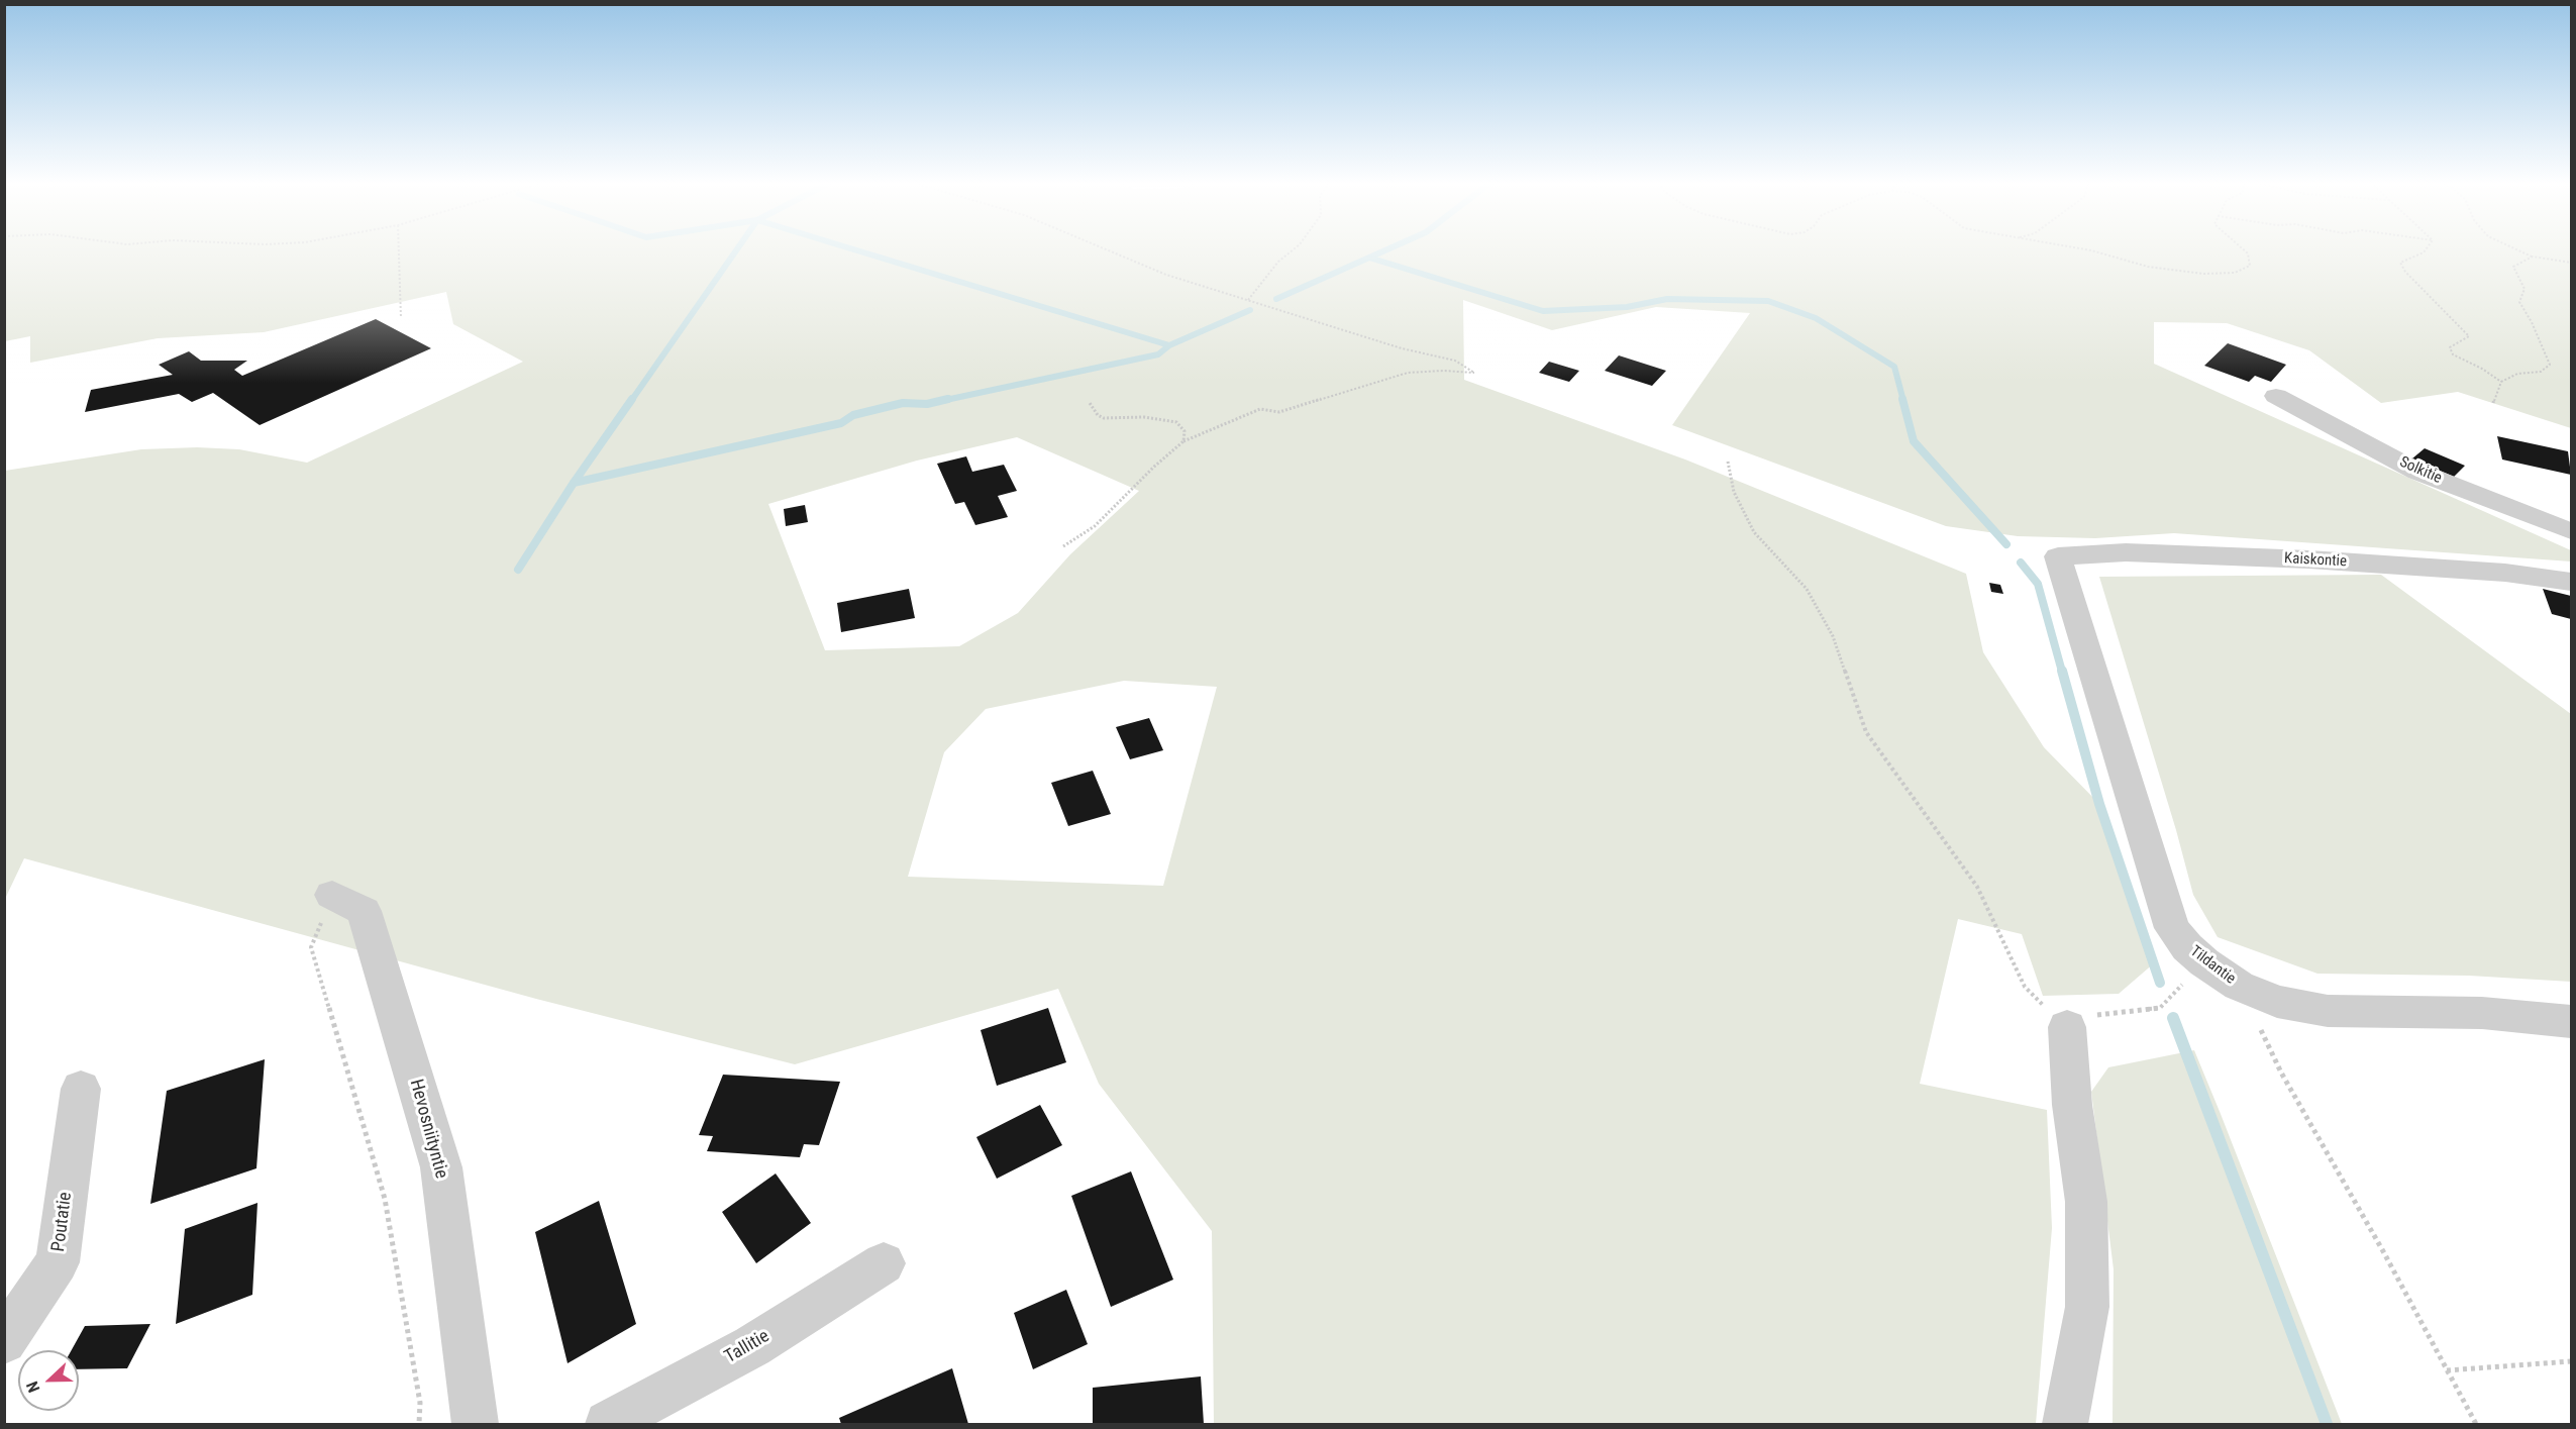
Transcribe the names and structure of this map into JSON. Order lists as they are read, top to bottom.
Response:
{
  "streets": {
    "street": [
      "Solkitie",
      "Kaiskontie",
      "Tildantie",
      "Hevosniityntie",
      "Poutatie",
      "Tallitie"
    ]
  },
  "crossings": [
    ["Kaiskontie", "Tildantie"]
  ],
  "north": "left"
}
